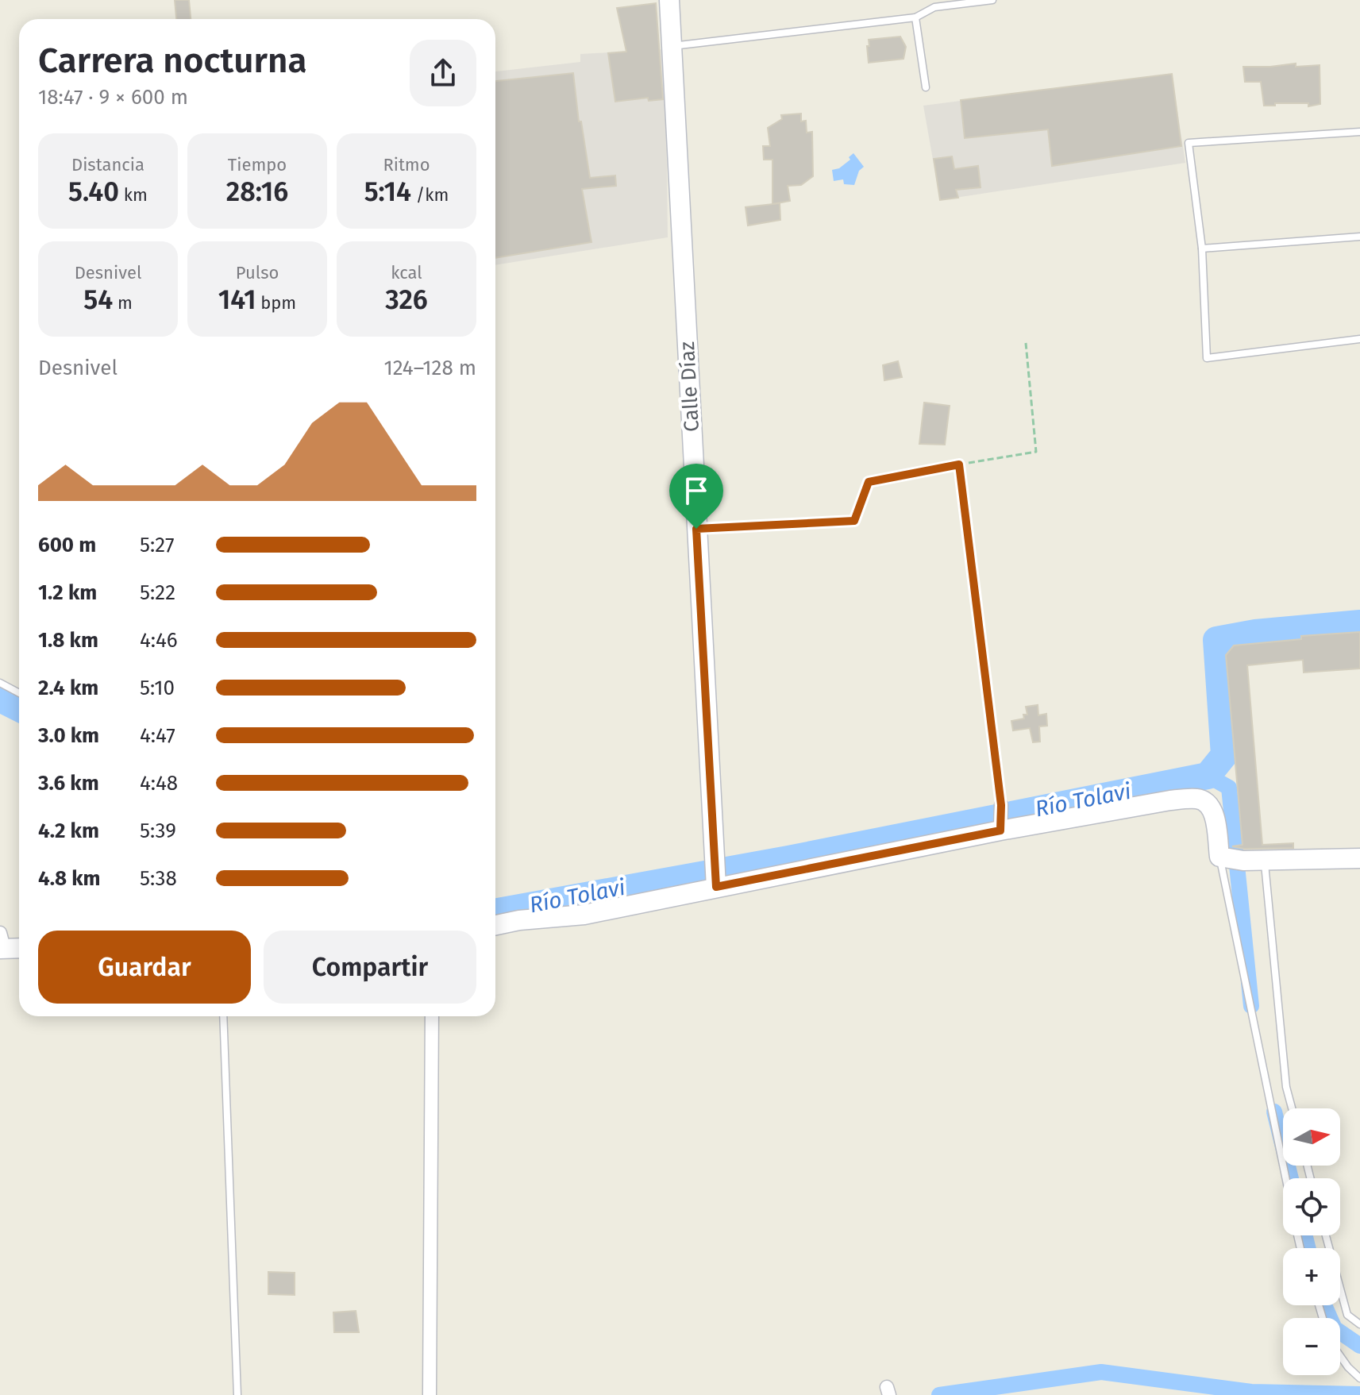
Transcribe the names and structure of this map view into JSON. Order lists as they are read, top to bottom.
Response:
{
  "streets": {
    "street": ["Calle Díaz"]
  },
  "water": ["Río Tolavi"],
  "north": "right",
  "page": {
    "heading": ["Carrera nocturna", "18:47 · 9 × 600 m"],
    "stats": [
      ["Distancia", "5.40 km"],
      ["Tiempo", "28:16"],
      ["Ritmo", "5:14 /km"],
      ["Desnivel", "54 m"],
      ["Pulso", "141 bpm"],
      ["kcal", "326"]
    ],
    "chart": ["Desnivel", "124–128 m"],
    "list": [
      {
        "name": "600 m",
        "note": "5:27"
      },
      {
        "name": "1.2 km",
        "note": "5:22"
      },
      {
        "name": "1.8 km",
        "note": "4:46"
      },
      {
        "name": "2.4 km",
        "note": "5:10"
      },
      {
        "name": "3.0 km",
        "note": "4:47"
      },
      {
        "name": "3.6 km",
        "note": "4:48"
      },
      {
        "name": "4.2 km",
        "note": "5:39"
      },
      {
        "name": "4.8 km",
        "note": "5:38"
      }
    ],
    "buttons": ["Guardar", "Compartir"],
    "map_buttons": ["+", "−"]
  }
}
